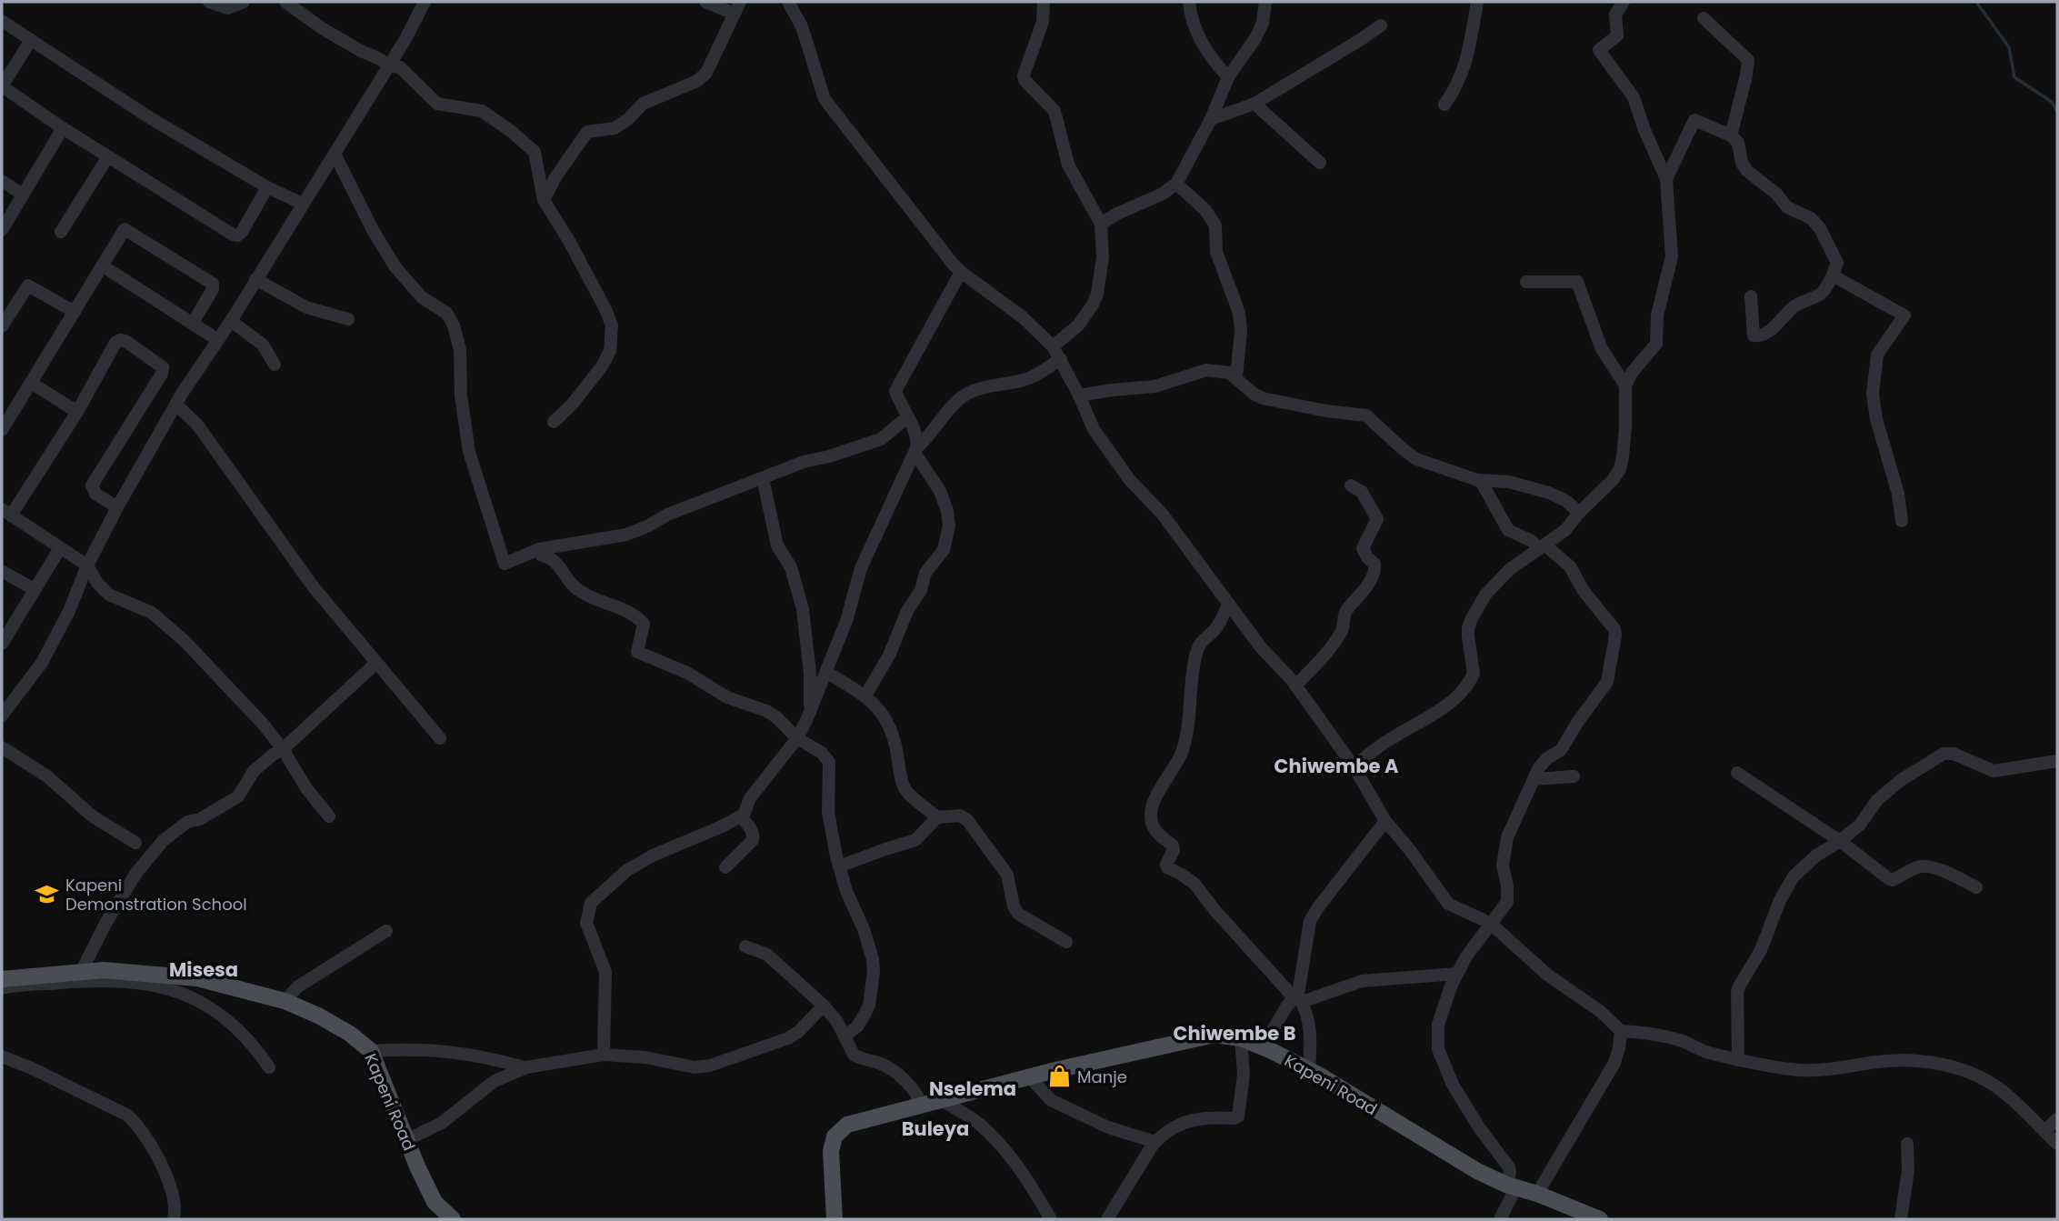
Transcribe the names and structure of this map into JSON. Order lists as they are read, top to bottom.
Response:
{
  "streets": {
    "main road": ["Kapeni Road"]
  },
  "districts": [
    "Chiwembe A",
    "Misesa",
    "Chiwembe B",
    "Nselema",
    "Buleya"
  ],
  "places": {
    "school or university": ["Kapeni Demonstration School"],
    "shop": ["Manje"]
  }
}
